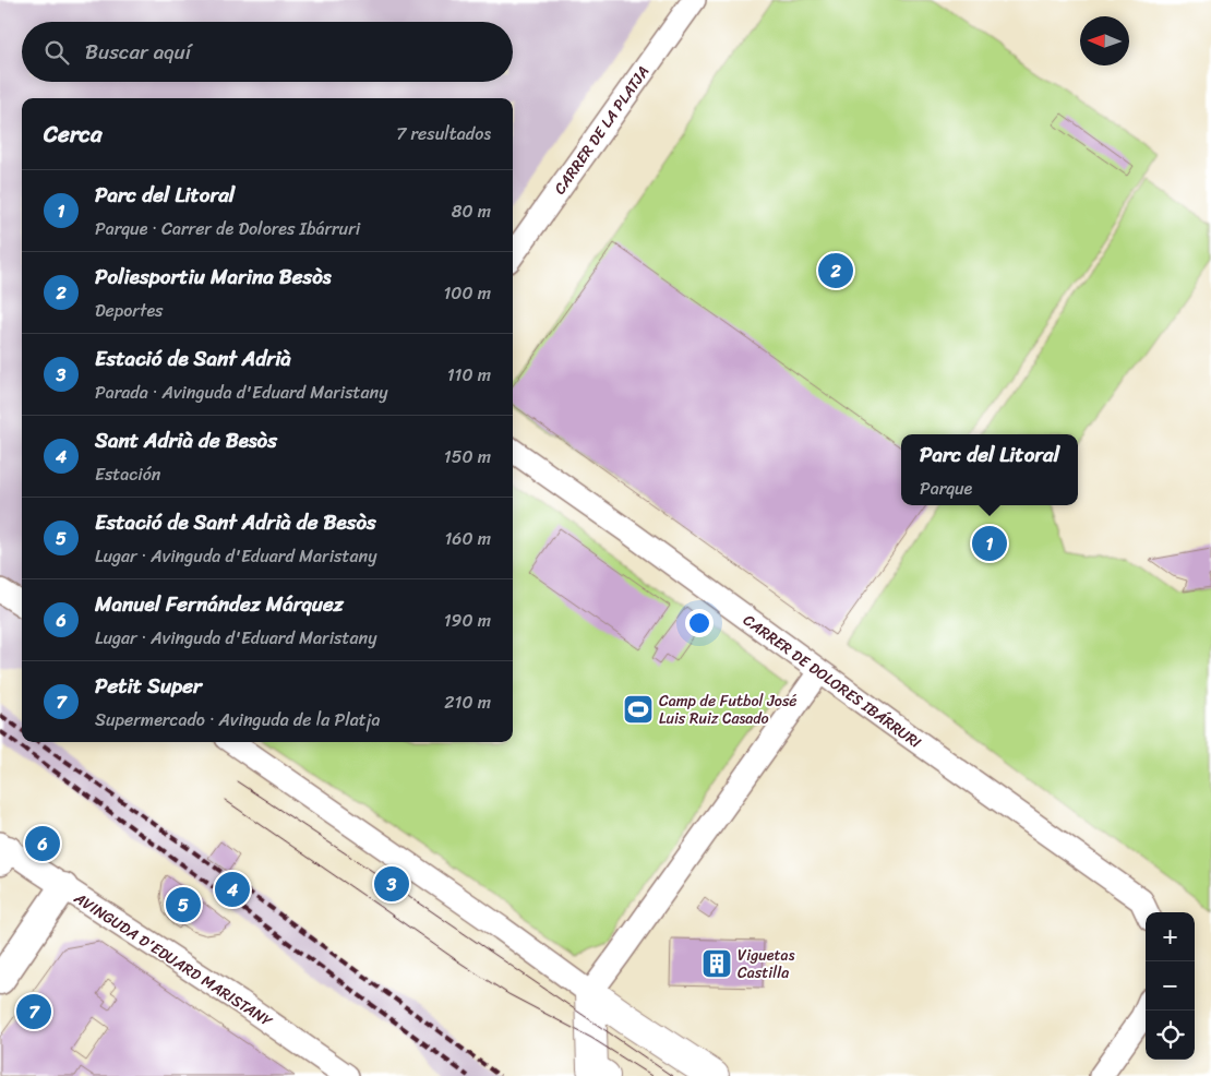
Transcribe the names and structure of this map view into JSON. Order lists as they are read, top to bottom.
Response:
{
  "streets": {
    "street": ["CARRER DE LA PLATJA", "CARRER DE DOLORES IBÁRRURI", "AVINGUDA D'EDUARD MARISTANY"]
  },
  "places": {
    "sports": ["Camp de Futbol José Luis Ruiz Casado"],
    "building": ["Viguetas Castilla"]
  },
  "north": "left",
  "page": {
    "search": "Buscar aquí",
    "heading": ["Cerca", "7 resultados"],
    "list": [
      {
        "mark": "1",
        "name": "Parc del Litoral",
        "note": "Parque · Carrer de Dolores Ibárruri",
        "value": "80 m"
      },
      {
        "mark": "2",
        "name": "Poliesportiu Marina Besòs",
        "note": "Deportes",
        "value": "100 m"
      },
      {
        "mark": "3",
        "name": "Estació de Sant Adrià",
        "note": "Parada · Avinguda d'Eduard Maristany",
        "value": "110 m"
      },
      {
        "mark": "4",
        "name": "Sant Adrià de Besòs",
        "note": "Estación",
        "value": "150 m"
      },
      {
        "mark": "5",
        "name": "Estació de Sant Adrià de Besòs",
        "note": "Lugar · Avinguda d'Eduard Maristany",
        "value": "160 m"
      },
      {
        "mark": "6",
        "name": "Manuel Fernández Márquez",
        "note": "Lugar · Avinguda d'Eduard Maristany",
        "value": "190 m"
      },
      {
        "mark": "7",
        "name": "Petit Super",
        "note": "Supermercado · Avinguda de la Platja",
        "value": "210 m"
      }
    ],
    "pins": [
      "2",
      "1",
      "6",
      "3",
      "4",
      "5",
      "7"
    ],
    "popup": ["Parc del Litoral", "Parque"],
    "map_buttons": ["+", "−"]
  }
}
